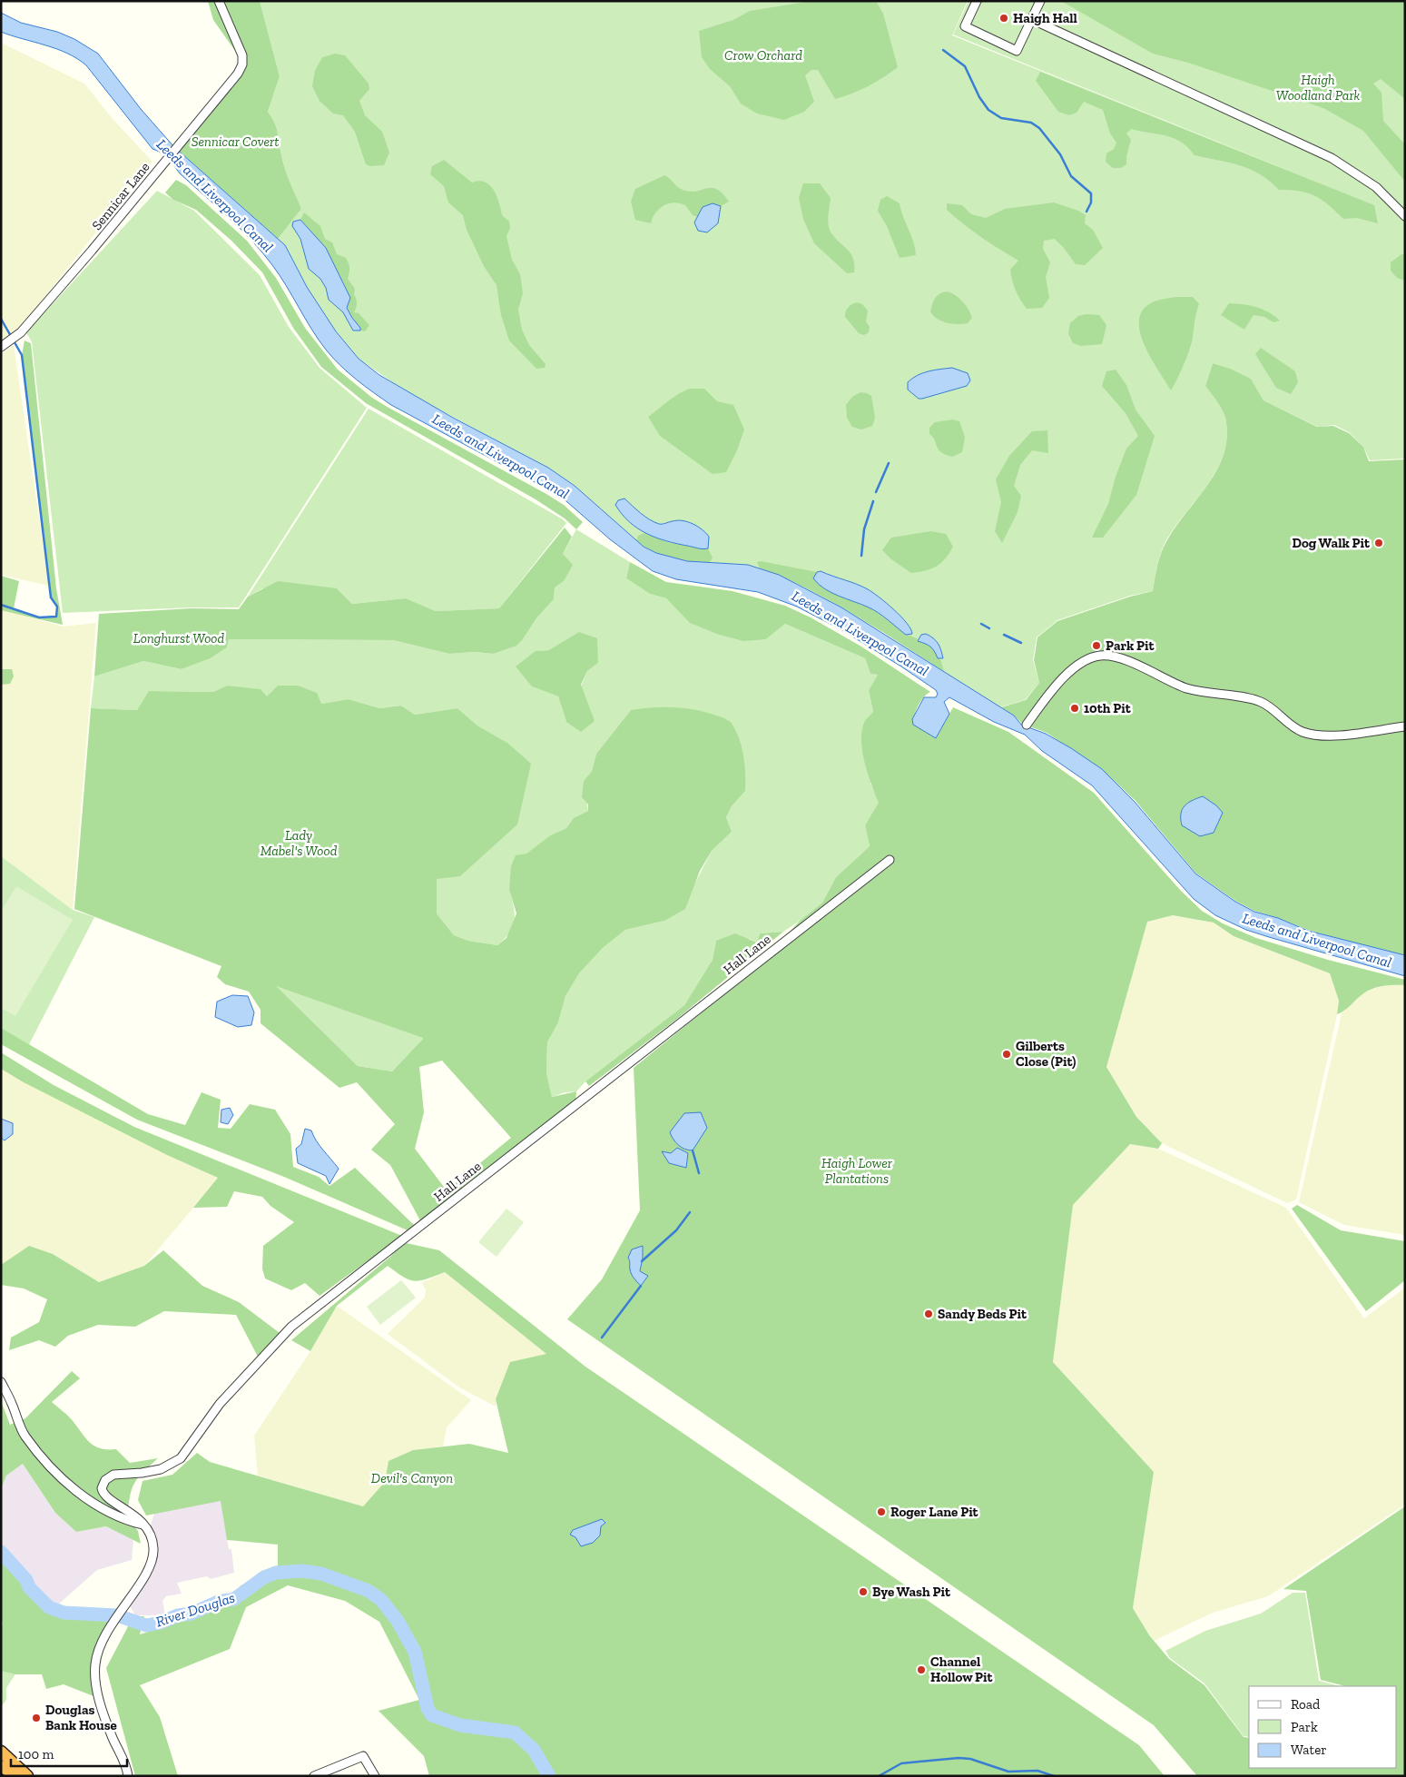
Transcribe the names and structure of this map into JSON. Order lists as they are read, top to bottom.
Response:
{
  "streets": {
    "street": ["Sennicar Lane", "Hall Lane"]
  },
  "water": ["Leeds and Liverpool Canal", "River Douglas"],
  "parks": [
    "Crow Orchard",
    "Haigh Woodland Park",
    "Sennicar Covert",
    "Longhurst Wood",
    "Lady Mabel's Wood",
    "Haigh Lower Plantations",
    "Devil's Canyon"
  ],
  "places": [
    "Haigh Hall",
    "Dog Walk Pit",
    "Park Pit",
    "10th Pit",
    "Gilberts Close (Pit)",
    "Sandy Beds Pit",
    "Roger Lane Pit",
    "Bye Wash Pit",
    "Channel Hollow Pit",
    "Douglas Bank House"
  ],
  "legend": ["Road", "Park", "Water"],
  "scale_bar": "100 m"
}
